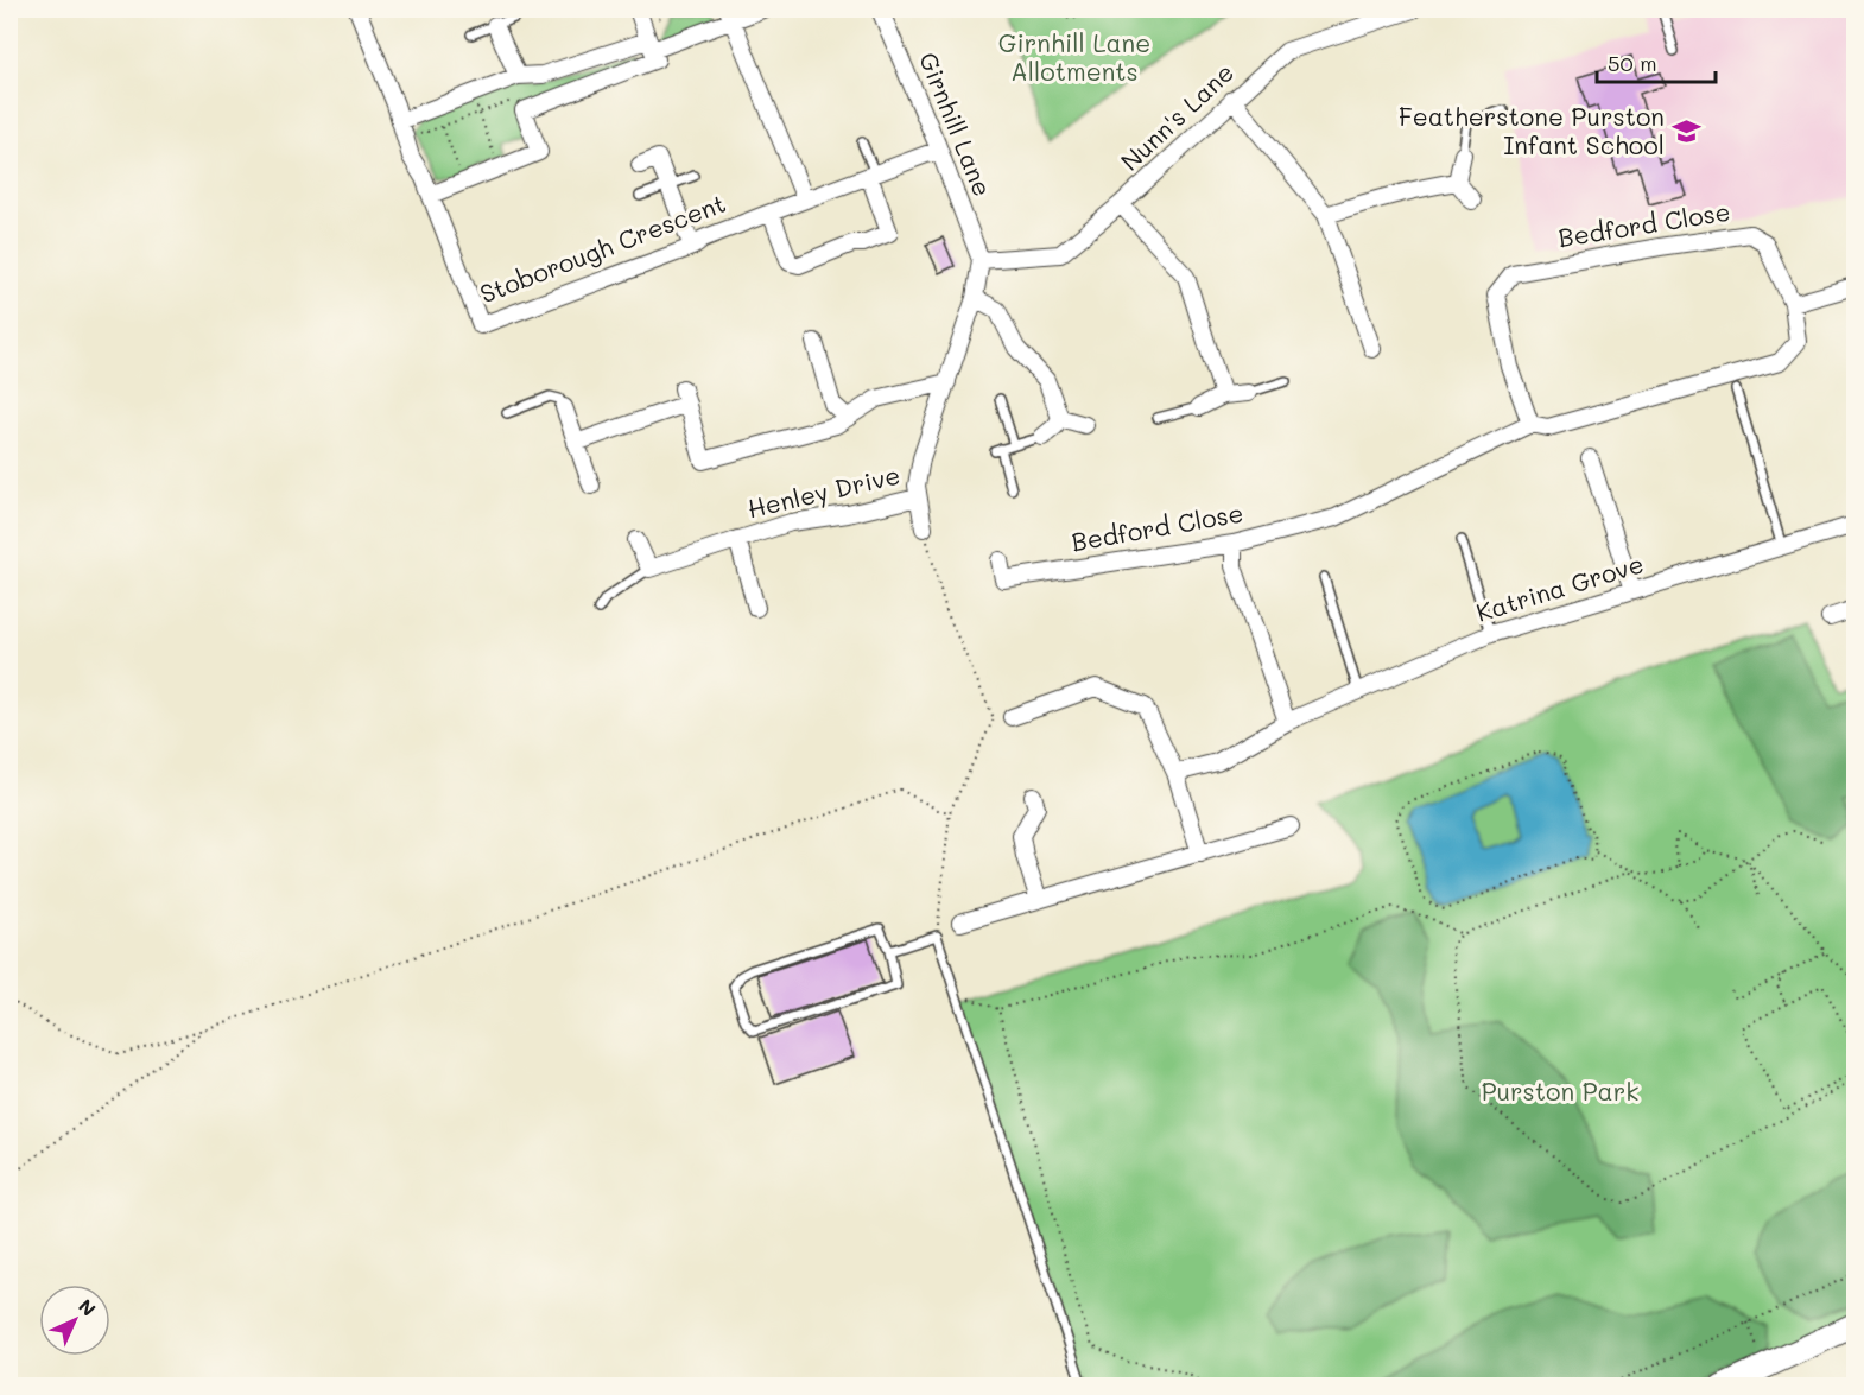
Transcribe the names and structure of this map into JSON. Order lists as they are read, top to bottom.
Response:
{
  "streets": {
    "street": [
      "Nunn's Lane",
      "Girnhill Lane",
      "Bedford Close",
      "Stoborough Crescent",
      "Henley Drive",
      "Katrina Grove"
    ]
  },
  "crossings": [
    ["Nunn's Lane", "Girnhill Lane"],
    ["Nunn's Lane", "Henley Drive"],
    ["Girnhill Lane", "Stoborough Crescent"],
    ["Girnhill Lane", "Henley Drive"]
  ],
  "parks": ["Girnhill Lane Allotments", "Purston Park"],
  "places": {
    "school or university": ["Featherstone Purston Infant School"]
  },
  "scale_bar": "50 m",
  "north": "top right"
}
